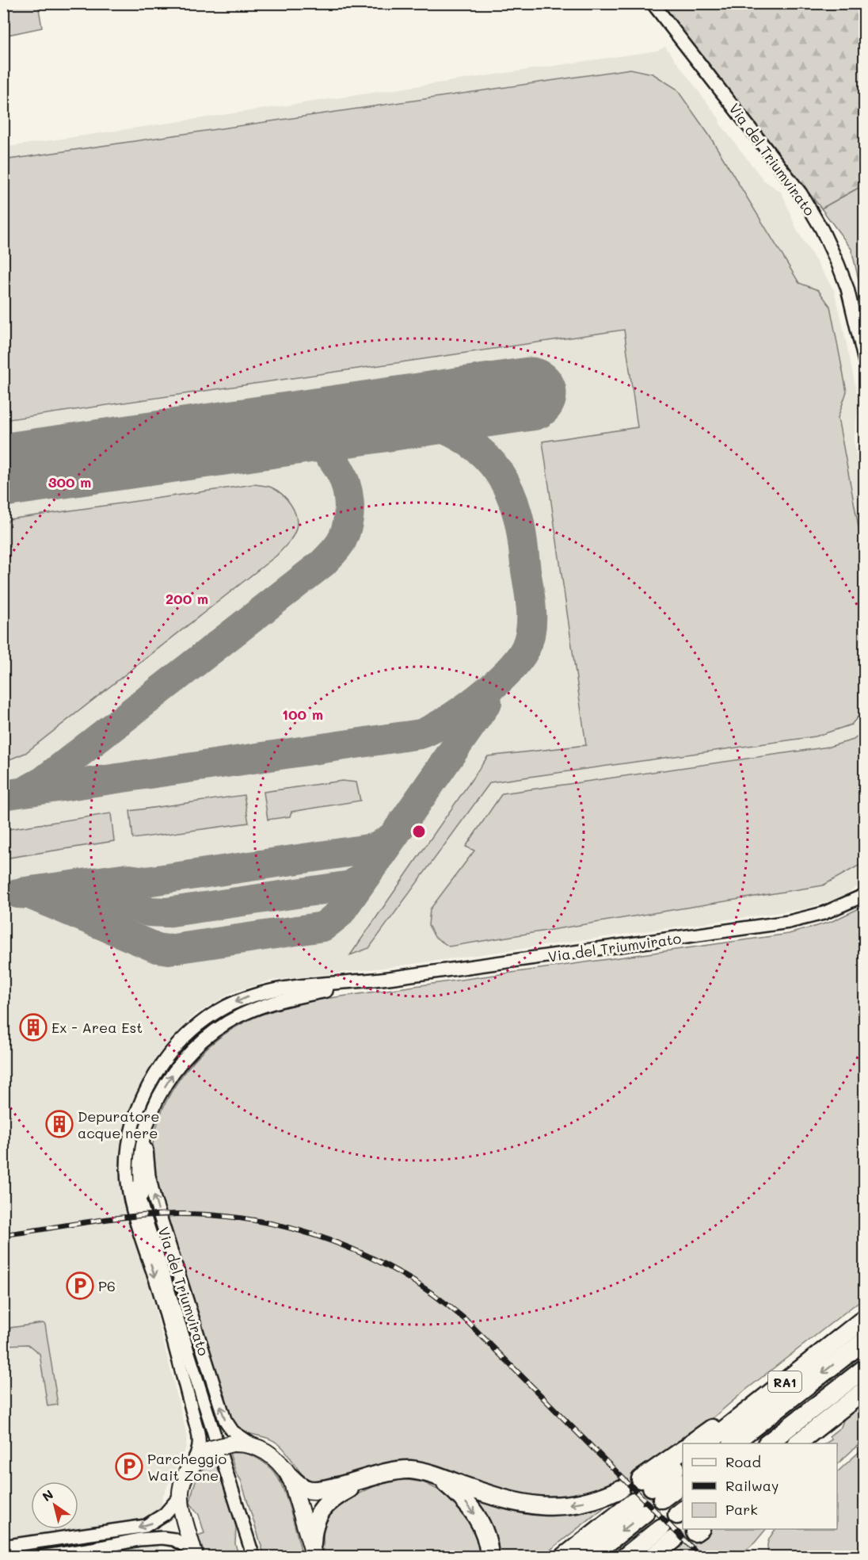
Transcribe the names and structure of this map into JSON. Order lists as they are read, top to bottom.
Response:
{
  "streets": {
    "highway": ["RA1"],
    "main road": ["Via del Triumvirato"]
  },
  "places": {
    "building": ["Ex - Area Est", "Depuratore acque nere"],
    "parking": ["P6", "Parcheggio Wait Zone"]
  },
  "legend": ["Road", "Railway", "Park"],
  "north": "top left",
  "rings": ["300 m", "200 m", "100 m"]
}
